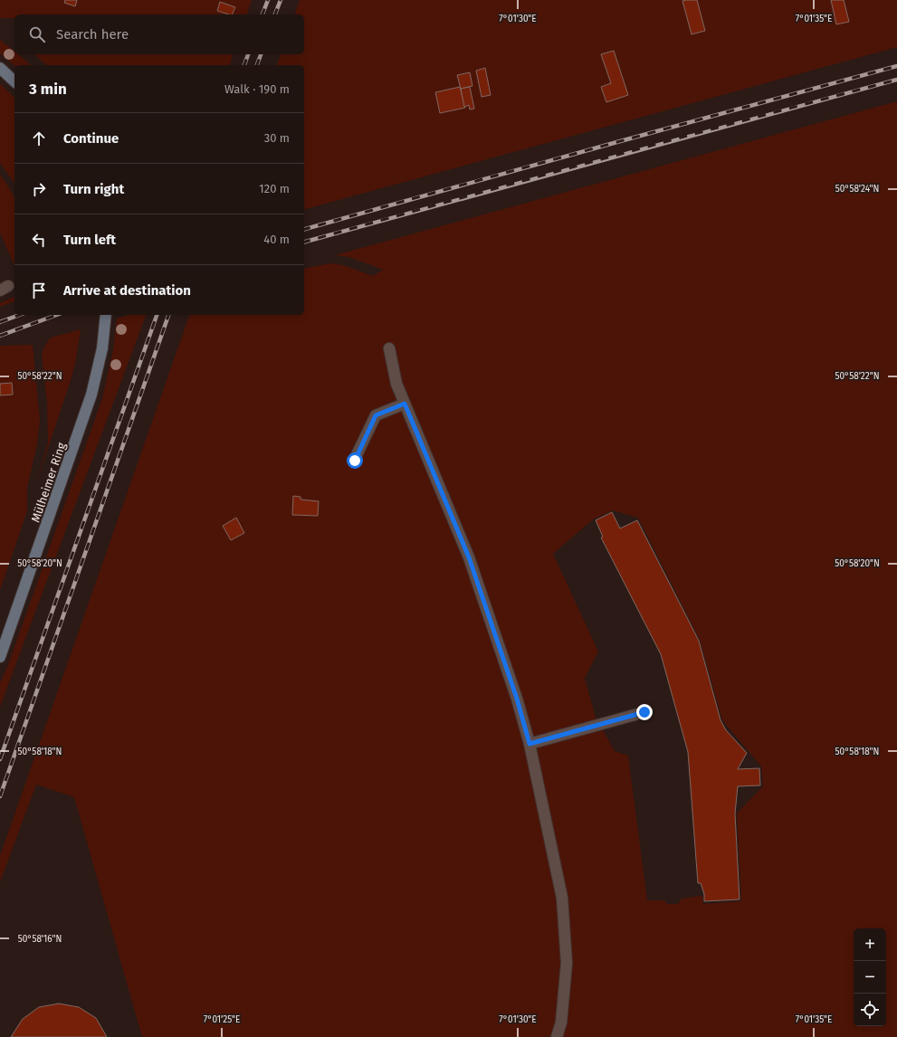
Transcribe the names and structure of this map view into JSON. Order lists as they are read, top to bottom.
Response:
{
  "streets": {
    "street": ["Mülheimer Ring"]
  },
  "page": {
    "search": "Search here",
    "heading": ["3 min", "Walk · 190 m"],
    "list": [
      ["Continue", "30 m"],
      ["Turn right", "120 m"],
      ["Turn left", "40 m"],
      "Arrive at destination"
    ],
    "map_buttons": ["+", "−"]
  },
  "coordinates": [
    "7°01'30\"E",
    "7°01'35\"E",
    "50°58'24\"N",
    "50°58'22\"N",
    "50°58'20\"N",
    "50°58'18\"N",
    "50°58'16\"N",
    "7°01'25\"E"
  ]
}
